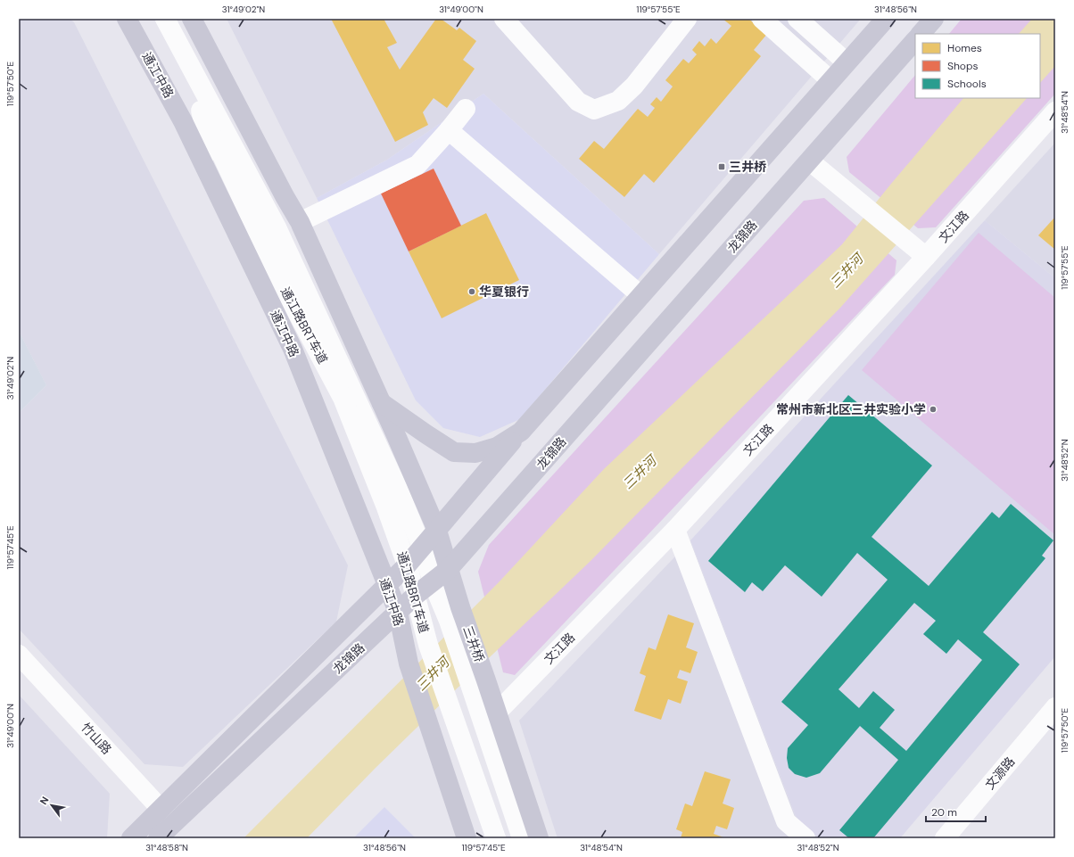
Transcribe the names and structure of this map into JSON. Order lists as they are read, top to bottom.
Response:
{
  "streets": {
    "main road": ["通江中路", "龙锦路", "三井桥"],
    "street": [
      "文江路",
      "通江路BRT车道",
      "竹山路",
      "文源路"
    ]
  },
  "crossings": [
    ["通江中路", "龙锦路"],
    ["龙锦路", "通江路BRT车道"],
    ["龙锦路", "竹山路"],
    ["通江路BRT车道", "三井桥"]
  ],
  "water": ["三井河"],
  "places": {
    "transit": ["三井桥"],
    "other": ["华夏银行", "常州市新北区三井实验小学"]
  },
  "legend": ["Homes", "Shops", "Schools"],
  "scale_bar": "20 m",
  "north": "top left",
  "coordinates": [
    "31°49'02\"N",
    "31°49'00\"N",
    "119°57'55\"E",
    "31°48'56\"N",
    "119°57'50\"E",
    "31°48'54\"N",
    "31°48'52\"N",
    "119°57'45\"E",
    "31°48'58\"N"
  ]
}
